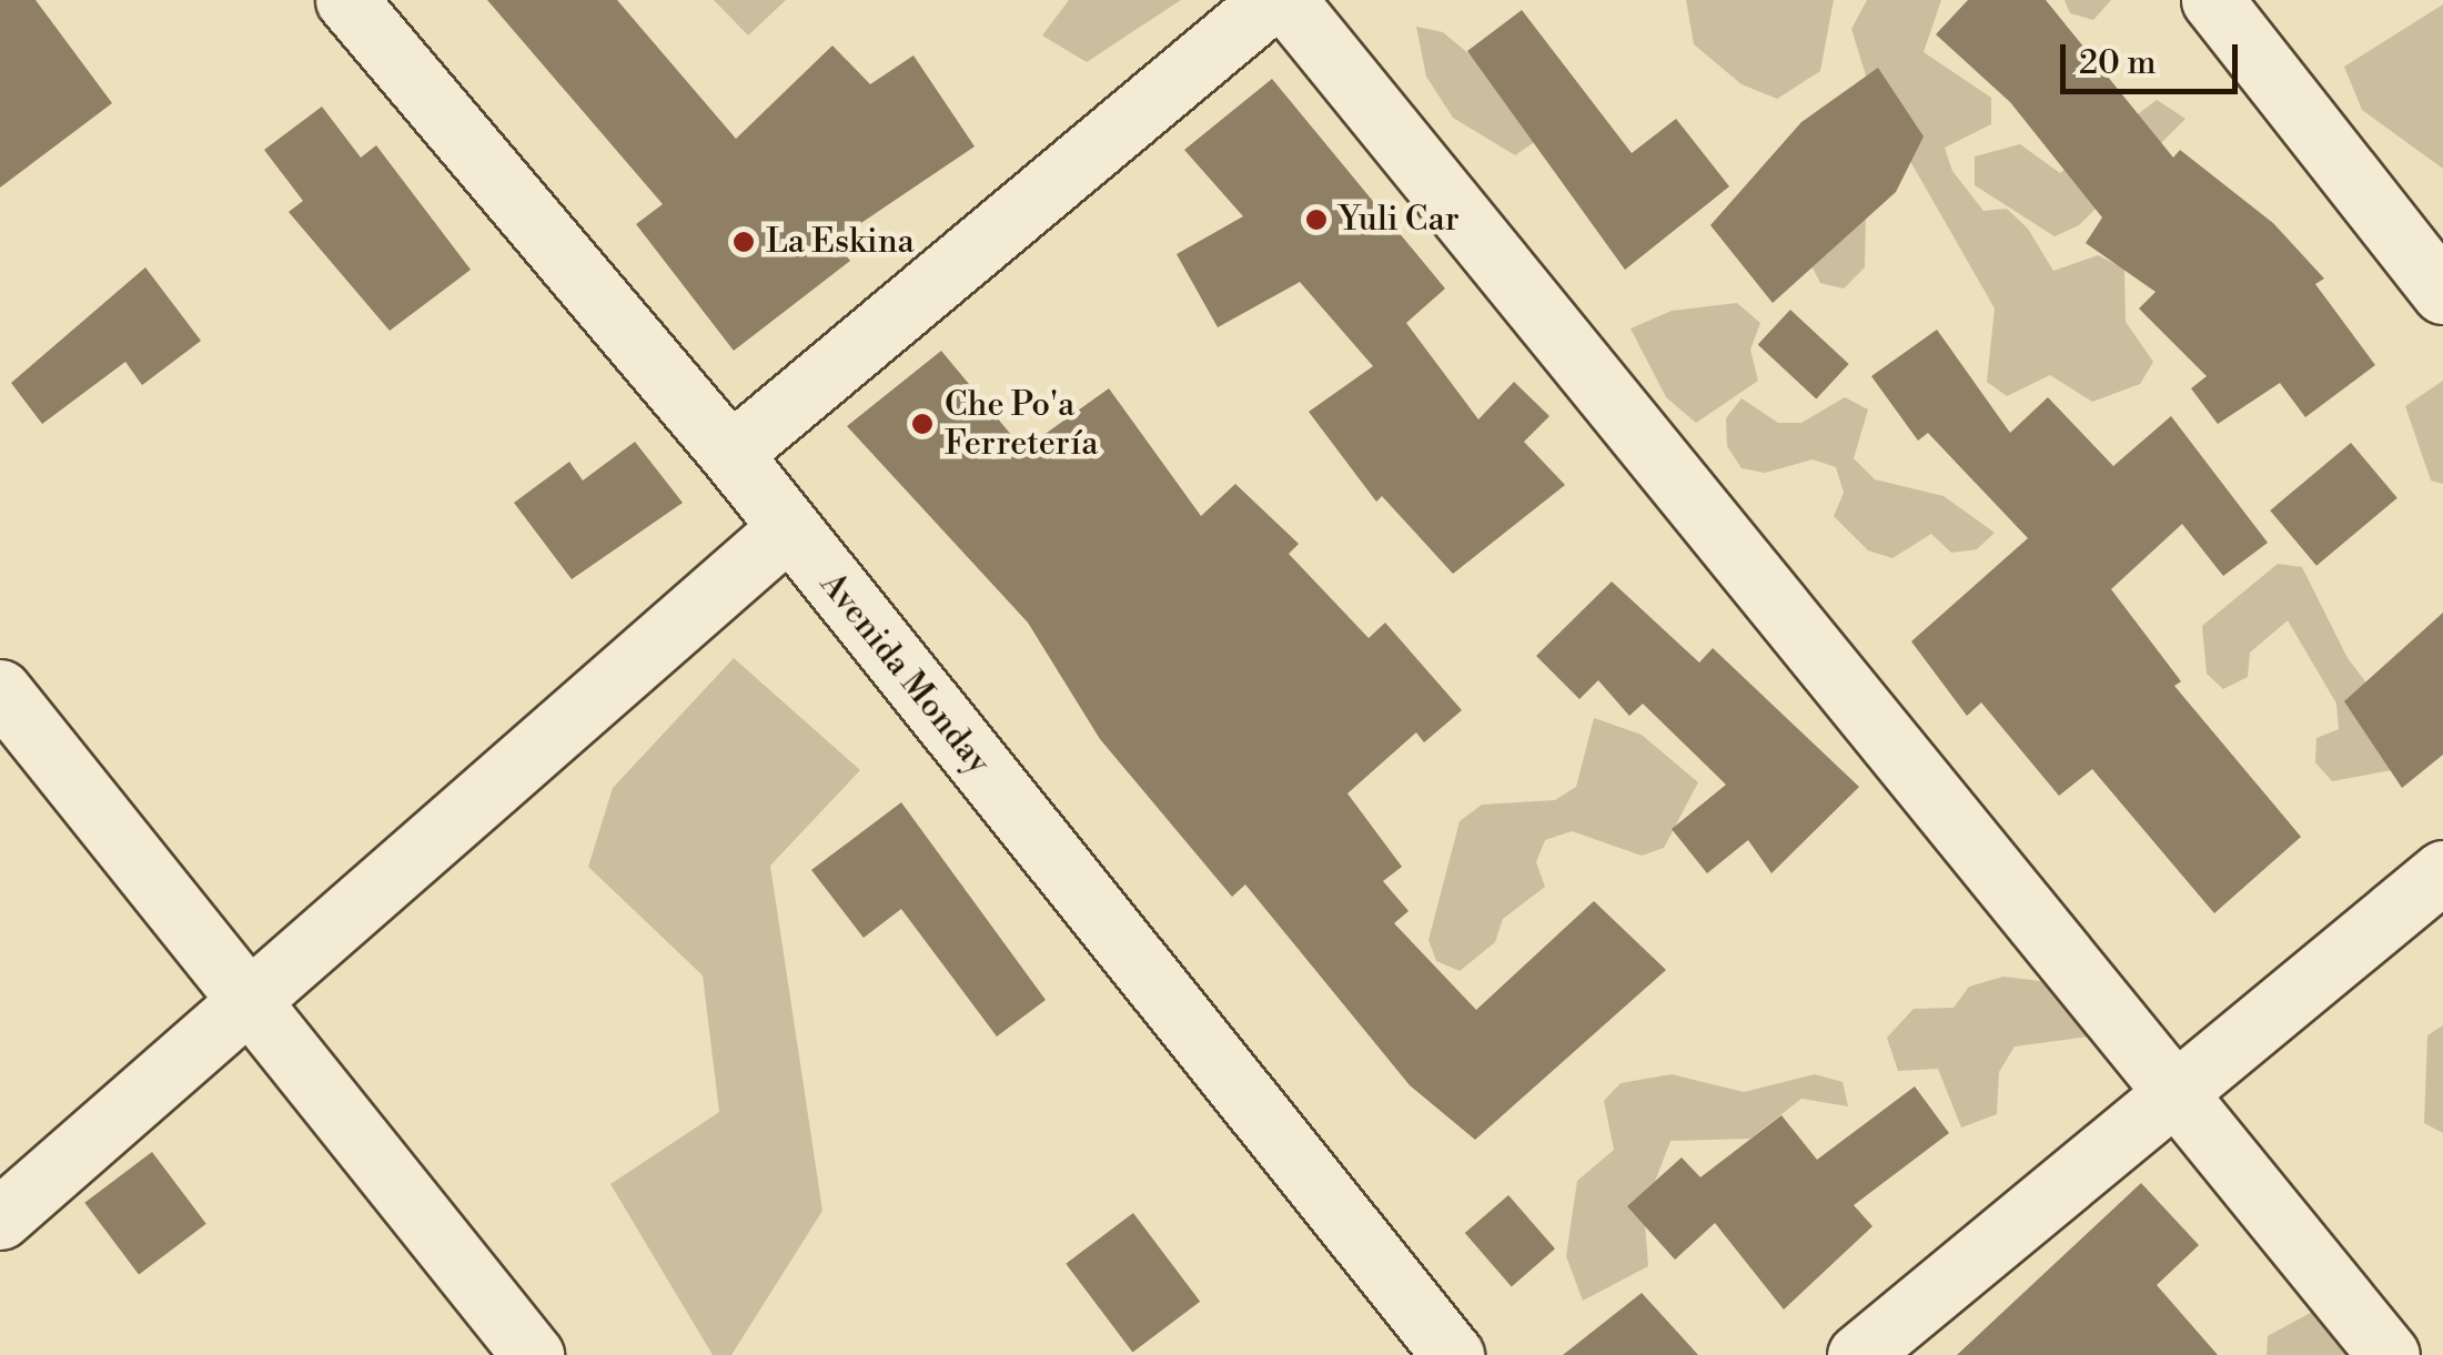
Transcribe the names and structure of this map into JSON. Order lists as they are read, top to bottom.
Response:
{
  "streets": {
    "street": ["Avenida Monday"]
  },
  "places": ["Yuli Car", "La Eskina", "Che Po'a Ferretería"],
  "scale_bar": "20 m"
}
